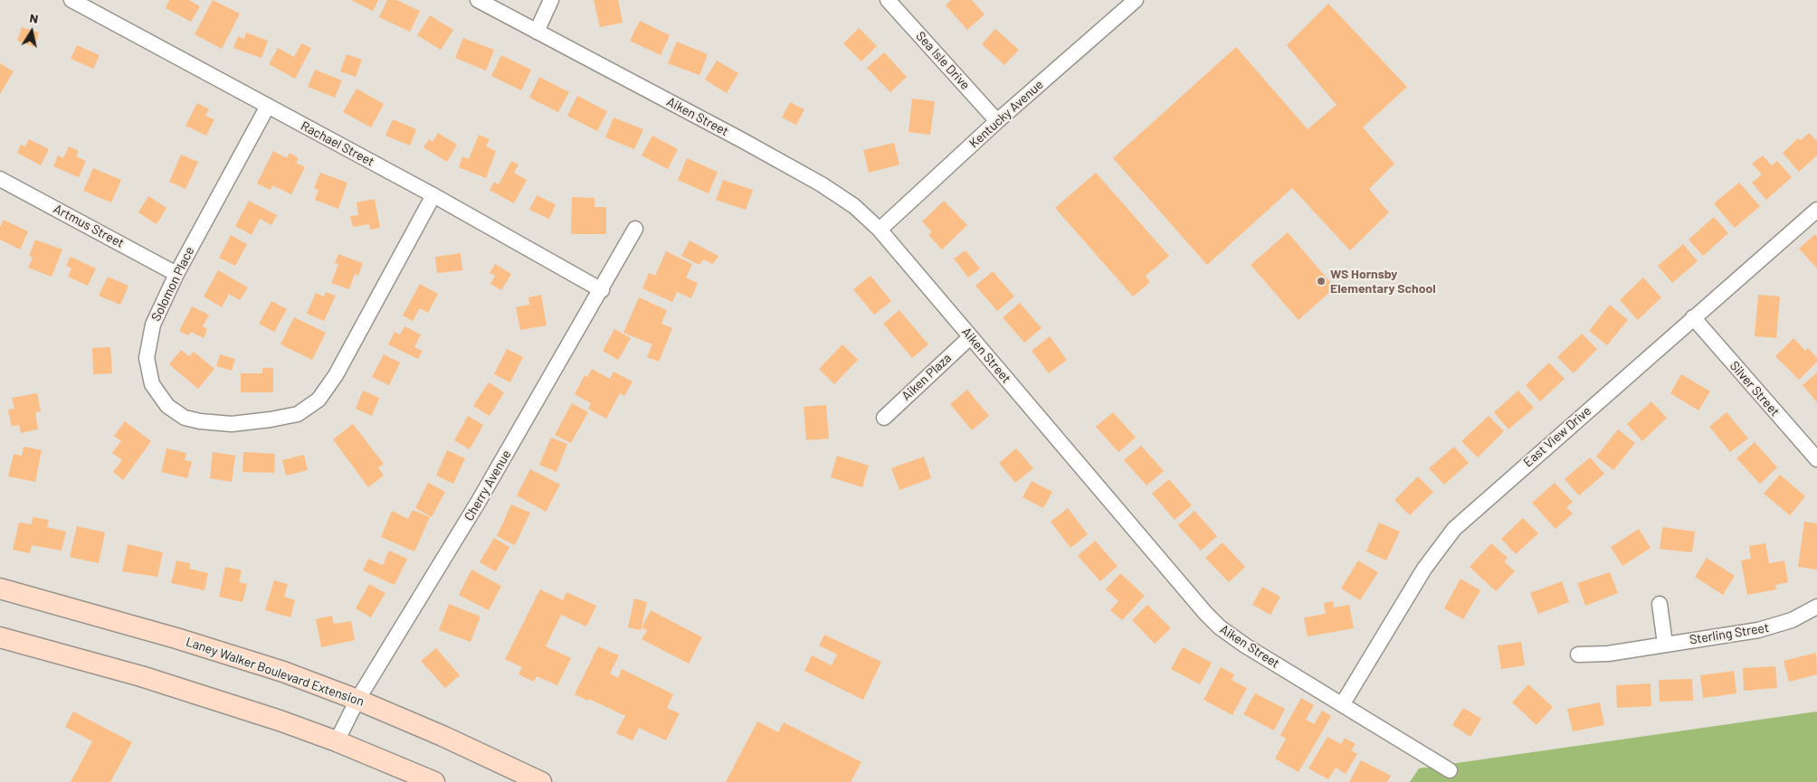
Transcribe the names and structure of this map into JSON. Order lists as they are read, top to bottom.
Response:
{
  "streets": {
    "main road": ["Laney Walker Boulevard Extension"],
    "street": [
      "Sea Isle Drive",
      "Kentucky Avenue",
      "Aiken Street",
      "Rachael Street",
      "Artmus Street",
      "Solomon Place",
      "Aiken Plaza",
      "Silver Street",
      "East View Drive",
      "Cherry Avenue",
      "Sterling Street"
    ]
  },
  "crossings": [
    ["Sea Isle Drive", "Kentucky Avenue"],
    ["Kentucky Avenue", "Aiken Street"],
    ["Aiken Street", "Aiken Plaza"],
    ["Aiken Street", "East View Drive"],
    ["Rachael Street", "Solomon Place"],
    ["Rachael Street", "Cherry Avenue"],
    ["Artmus Street", "Solomon Place"],
    ["Silver Street", "East View Drive"],
    ["Cherry Avenue", "Laney Walker Boulevard Extension"]
  ],
  "places": ["WS Hornsby Elementary School"],
  "north": "top"
}
